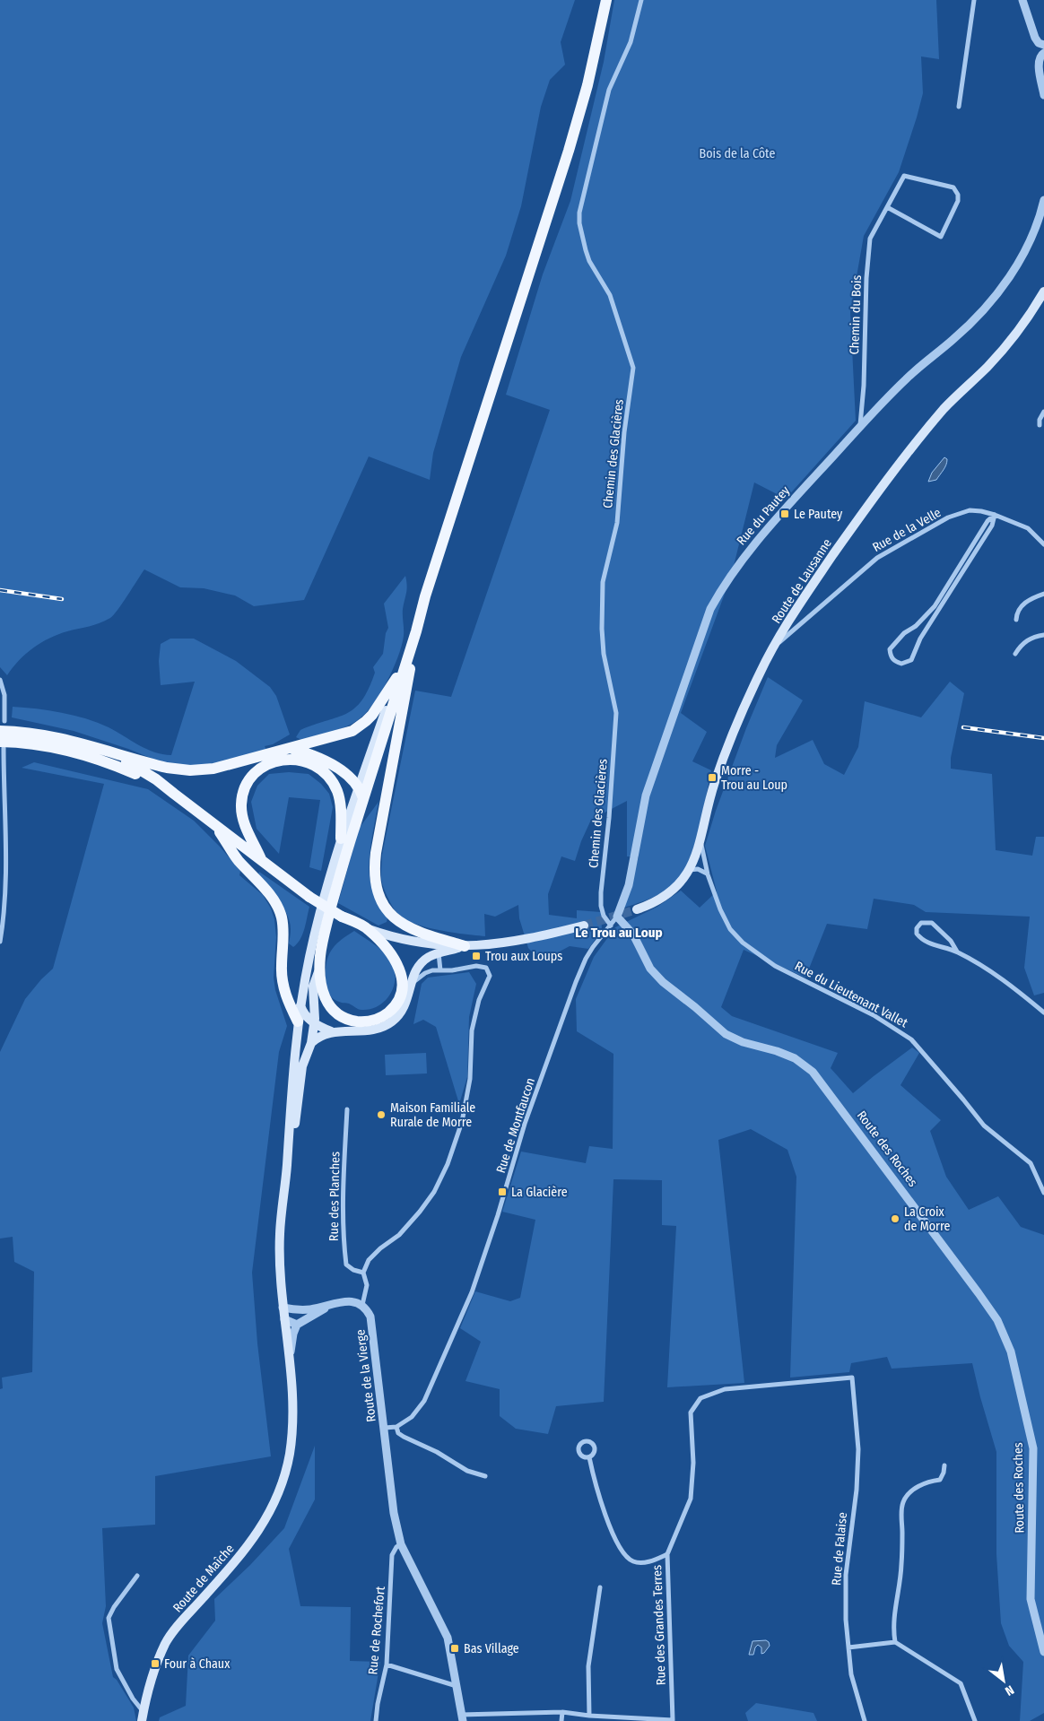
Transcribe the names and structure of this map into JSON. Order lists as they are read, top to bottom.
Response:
{
  "streets": {
    "main road": ["Route de Lausanne", "Route de Maîche"],
    "street": [
      "Chemin du Bois",
      "Chemin des Glacières",
      "Rue du Pautey",
      "Rue de la Velle",
      "Rue du Lieutenant Vallet",
      "Rue de Montfaucon",
      "Route des Roches",
      "Rue des Planches",
      "Route de la Vierge",
      "Rue de Falaise",
      "Rue des Grandes Terres",
      "Rue de Rochefort"
    ]
  },
  "crossings": [
    ["Chemin du Bois", "Rue du Pautey"],
    ["Chemin des Glacières", "Rue de Montfaucon"],
    ["Rue du Pautey", "Rue de Montfaucon"],
    ["Rue du Pautey", "Route des Roches"],
    ["Rue de la Velle", "Route de Lausanne"],
    ["Route de Lausanne", "Rue du Lieutenant Vallet"],
    ["Rue de Montfaucon", "Route des Roches"],
    ["Route de la Vierge", "Rue des Grandes Terres"],
    ["Route de la Vierge", "Rue de Rochefort"],
    ["Rue de Falaise", "Rue des Grandes Terres"]
  ],
  "districts": ["Le Trou au Loup"],
  "parks": ["Bois de la Côte"],
  "places": {
    "transit": [
      "Le Pautey",
      "Morre - Trou au Loup",
      "Trou aux Loups",
      "La Glacière",
      "Bas Village",
      "Four à Chaux"
    ],
    "other": ["Maison Familiale Rurale de Morre", "La Croix de Morre"]
  },
  "north": "bottom right"
}
